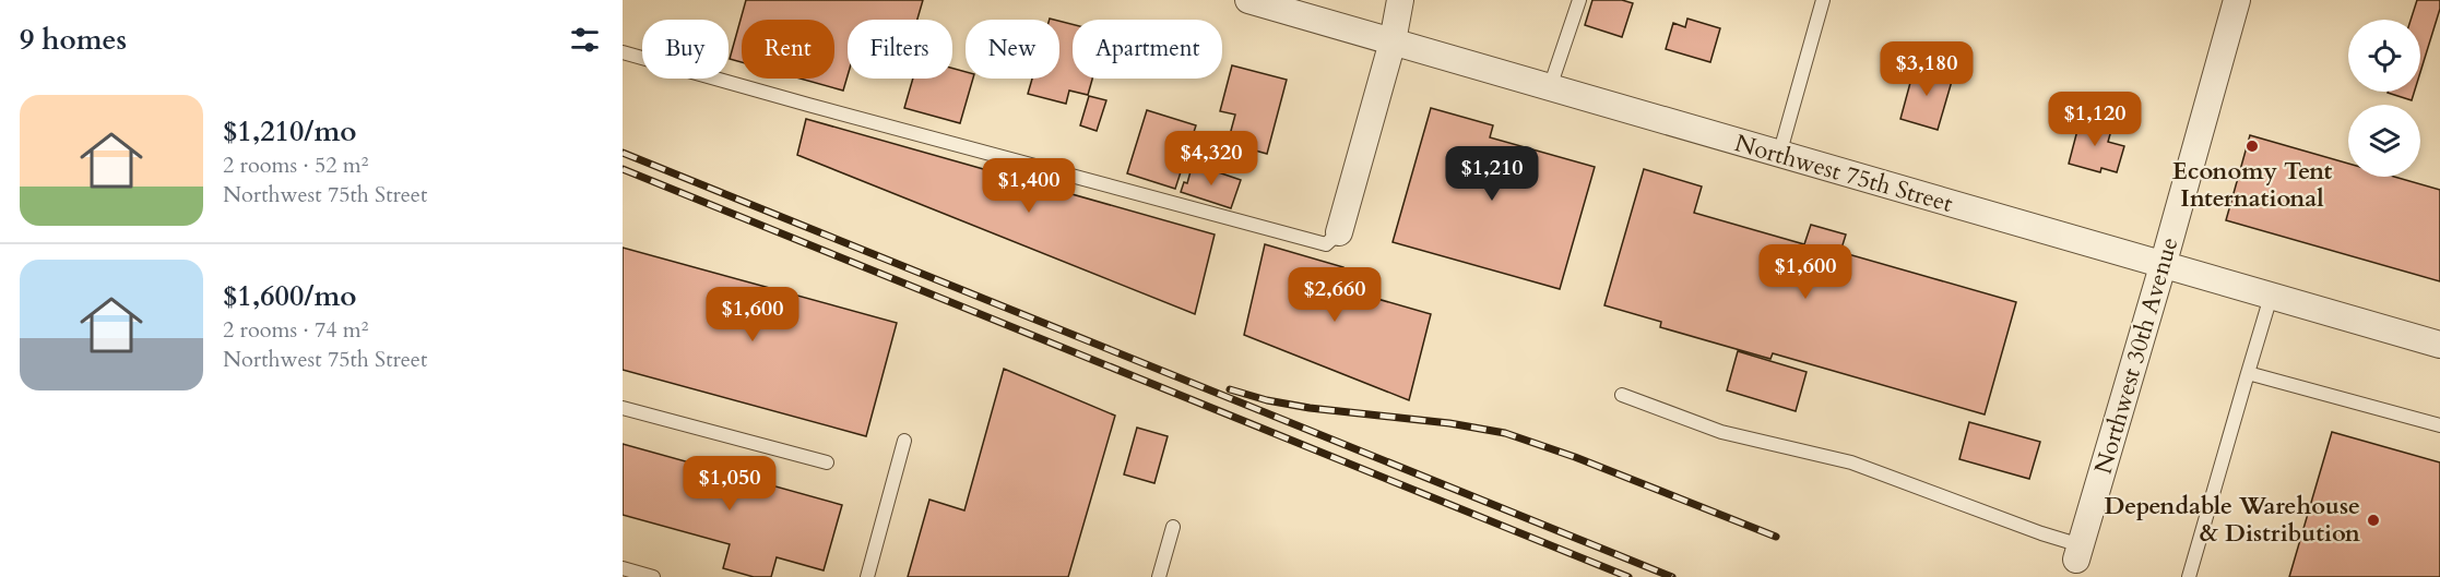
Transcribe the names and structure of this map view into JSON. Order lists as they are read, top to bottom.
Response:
{
  "streets": {
    "street": ["Northwest 75th Street", "Northwest 30th Avenue"]
  },
  "crossings": [
    ["Northwest 75th Street", "Northwest 30th Avenue"]
  ],
  "places": ["Economy Tent International", "Dependable Warehouse & Distribution"],
  "page": {
    "heading": "9 homes",
    "chip": [
      "Buy",
      "Rent",
      "Filters",
      "New",
      "Apartment"
    ],
    "price": [
      "$3,180",
      "$1,120",
      "$4,320",
      "$1,210",
      "$1,400",
      "$1,600",
      "$2,660",
      "$1,600",
      "$1,050"
    ],
    "list": [
      {
        "name": "$1,210/mo",
        "note": "2 rooms · 52 m² · Northwest 75th Street"
      },
      {
        "name": "$1,600/mo",
        "note": "2 rooms · 74 m² · Northwest 75th Street"
      }
    ]
  }
}
